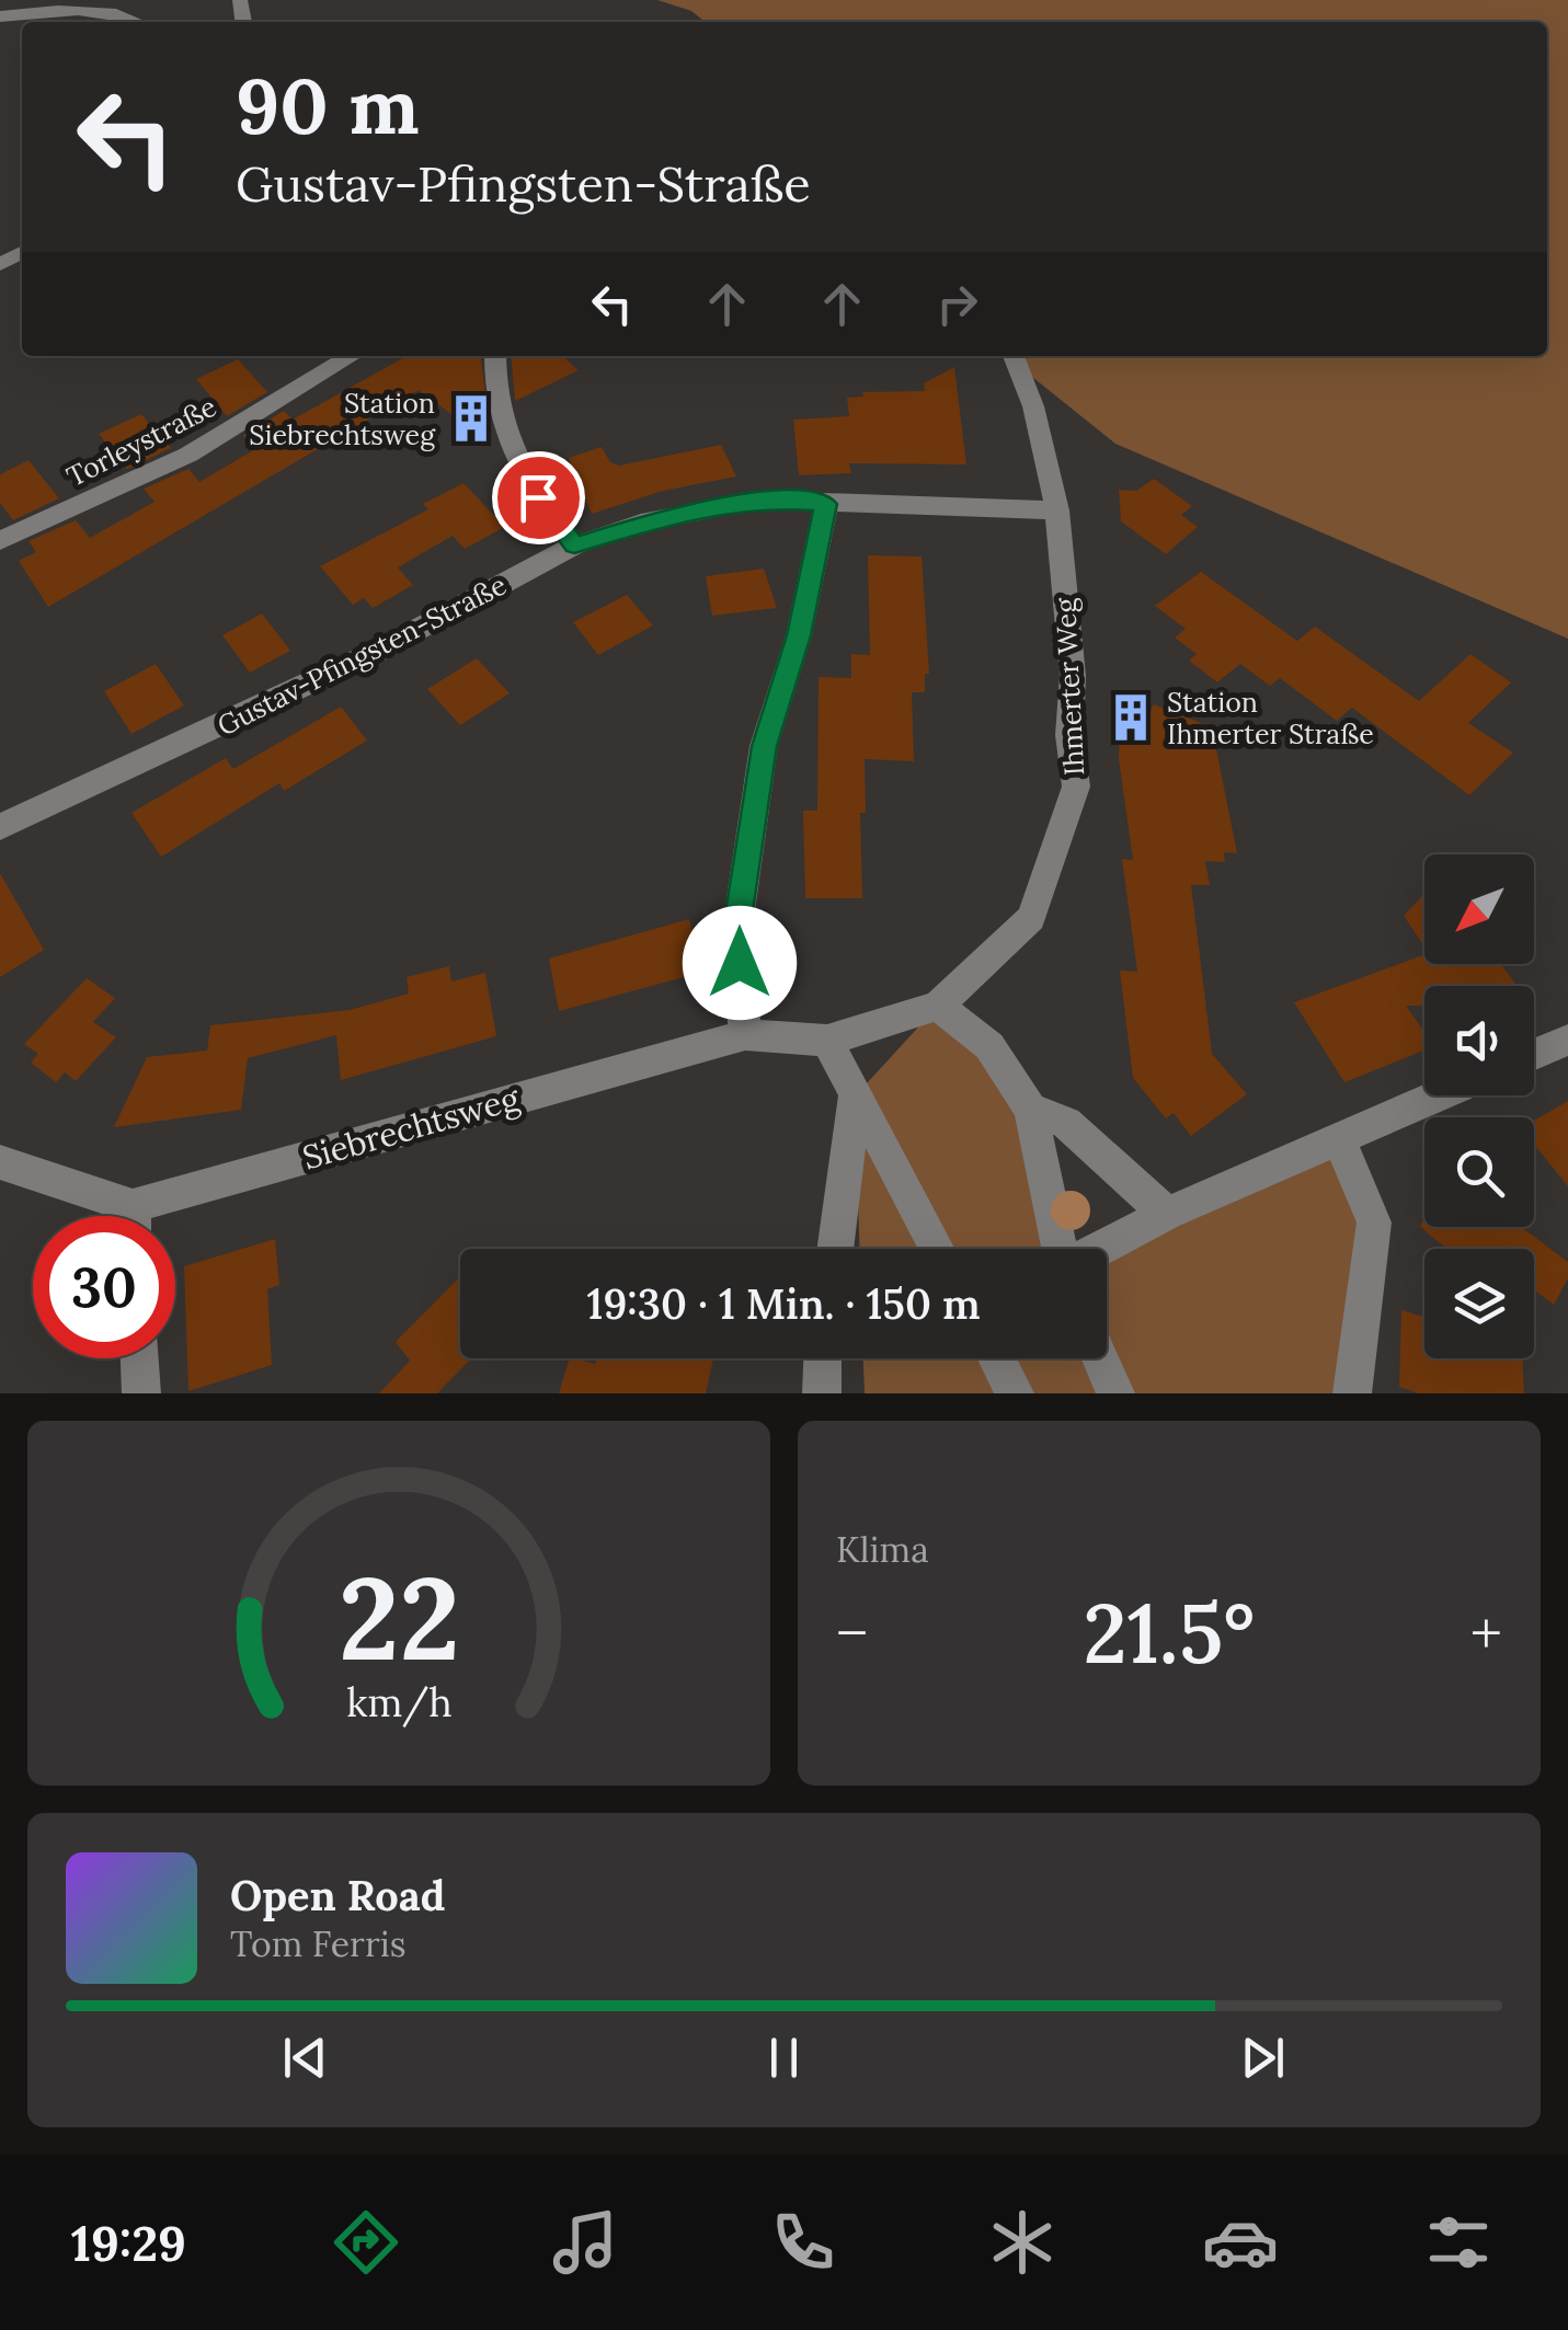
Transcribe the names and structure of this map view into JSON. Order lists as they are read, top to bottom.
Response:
{
  "streets": {
    "street": [
      "Torleystraße",
      "Gustav-Pfingsten-Straße",
      "Ihmerter Weg",
      "Siebrechtsweg"
    ]
  },
  "crossings": [
    ["Gustav-Pfingsten-Straße", "Ihmerter Weg"],
    ["Ihmerter Weg", "Siebrechtsweg"]
  ],
  "places": {
    "building": ["Station Siebrechtsweg", "Station Ihmerter Straße"]
  },
  "north": "bottom left",
  "page": {
    "turn": ["90 m", "Gustav-Pfingsten-Straße"],
    "limit": "30",
    "trip": "19:30 · 1 Min. · 150 m",
    "tile": "Klima",
    "heat": ["−", "21.5°", "+"],
    "song": ["Open Road", "Tom Ferris"],
    "tabs": "19:29",
    "gauge": ["22", "km/h"]
  }
}
